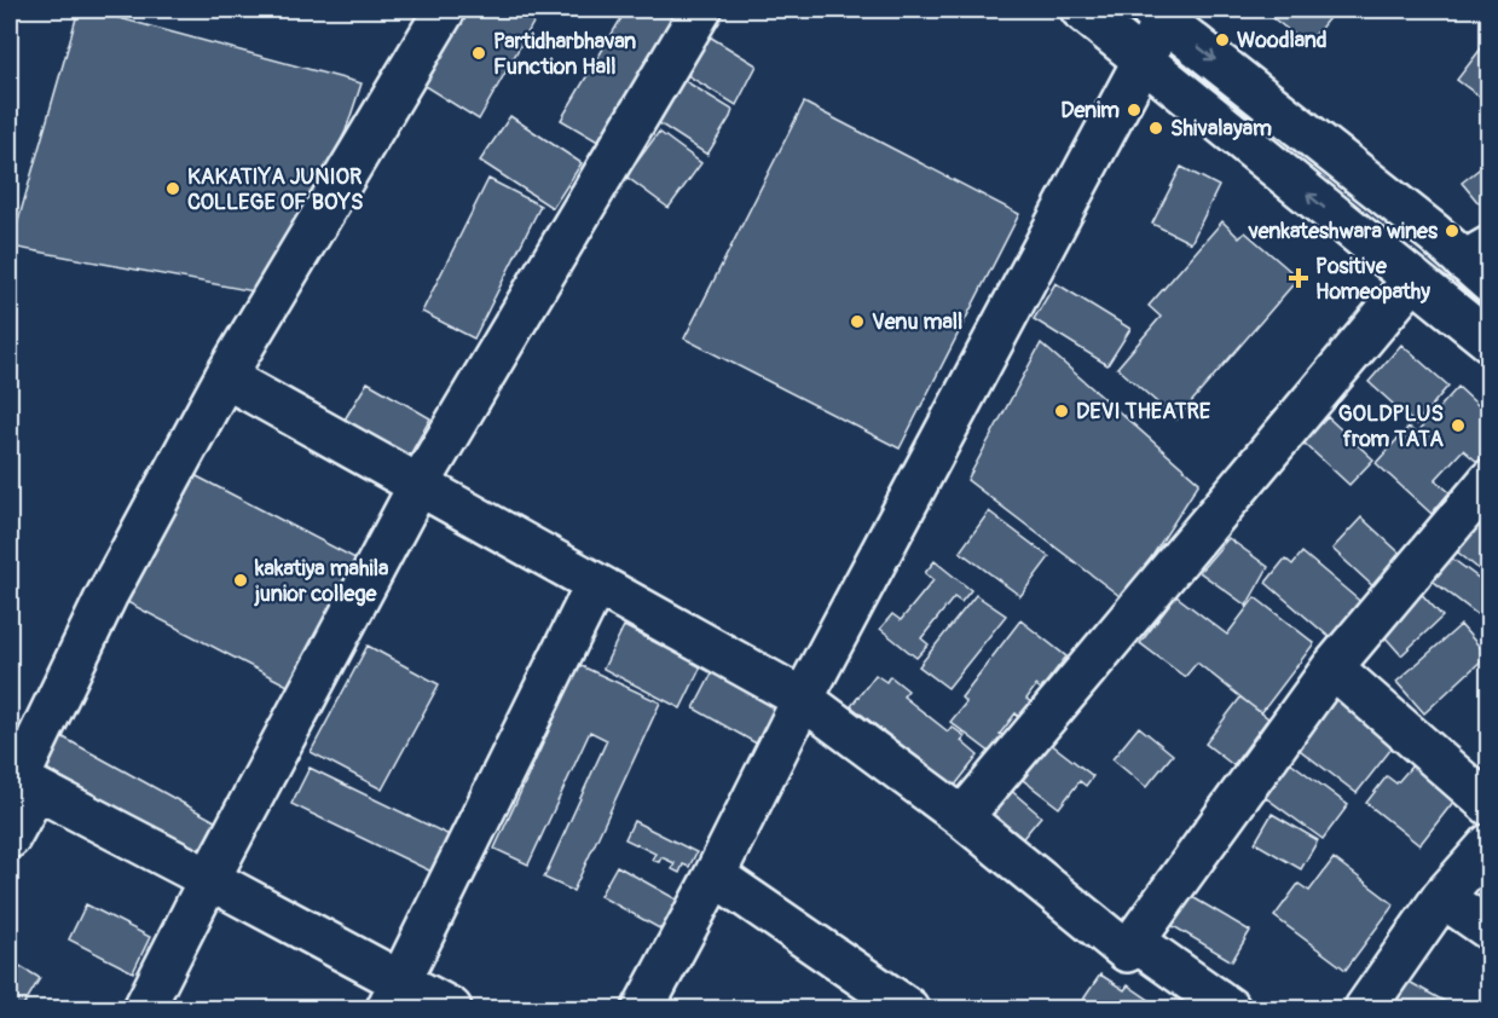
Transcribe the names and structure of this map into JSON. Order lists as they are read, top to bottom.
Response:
{
  "places": {
    "other": [
      "Woodland",
      "Partidharbhavan Function Hall",
      "Denim",
      "Shivalayam",
      "KAKATIYA JUNIOR COLLEGE OF BOYS",
      "venkateshwara wines",
      "Venu mall",
      "DEVI THEATRE",
      "GOLDPLUS from TATA",
      "kakatiya mahila junior college"
    ],
    "health": ["Positive Homeopathy"]
  }
}
